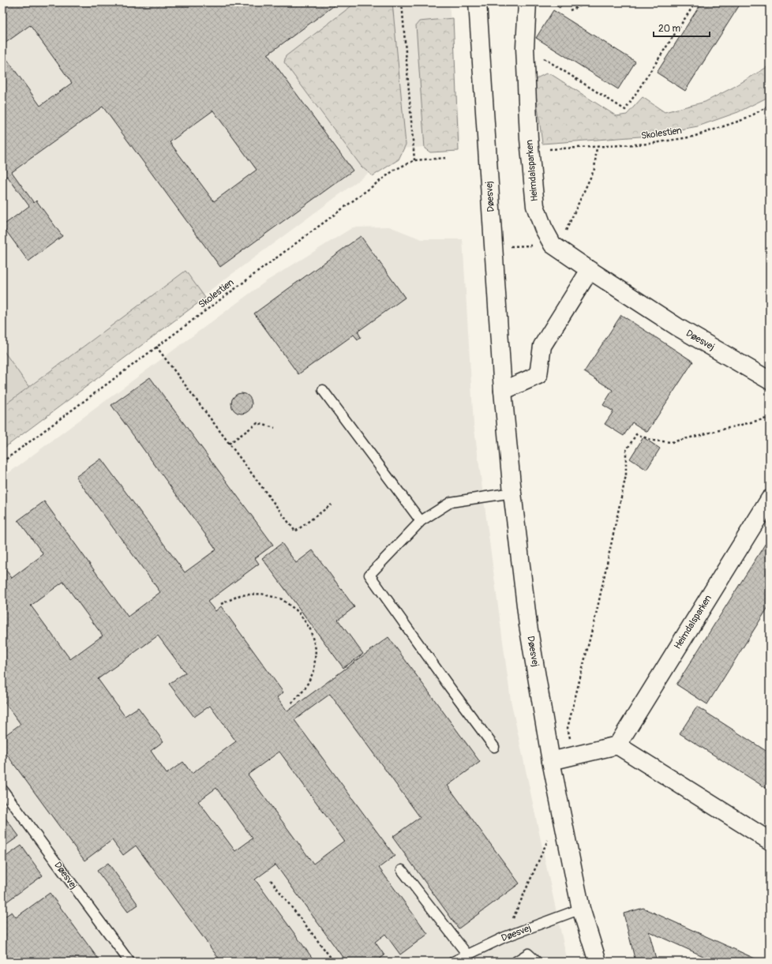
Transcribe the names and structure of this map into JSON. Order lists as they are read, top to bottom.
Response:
{
  "streets": {
    "street": ["Heimdalsparken", "Døesvej"],
    "path": ["Skolestien"]
  },
  "crossings": [
    ["Heimdalsparken", "Døesvej"]
  ],
  "scale_bar": "20 m"
}
